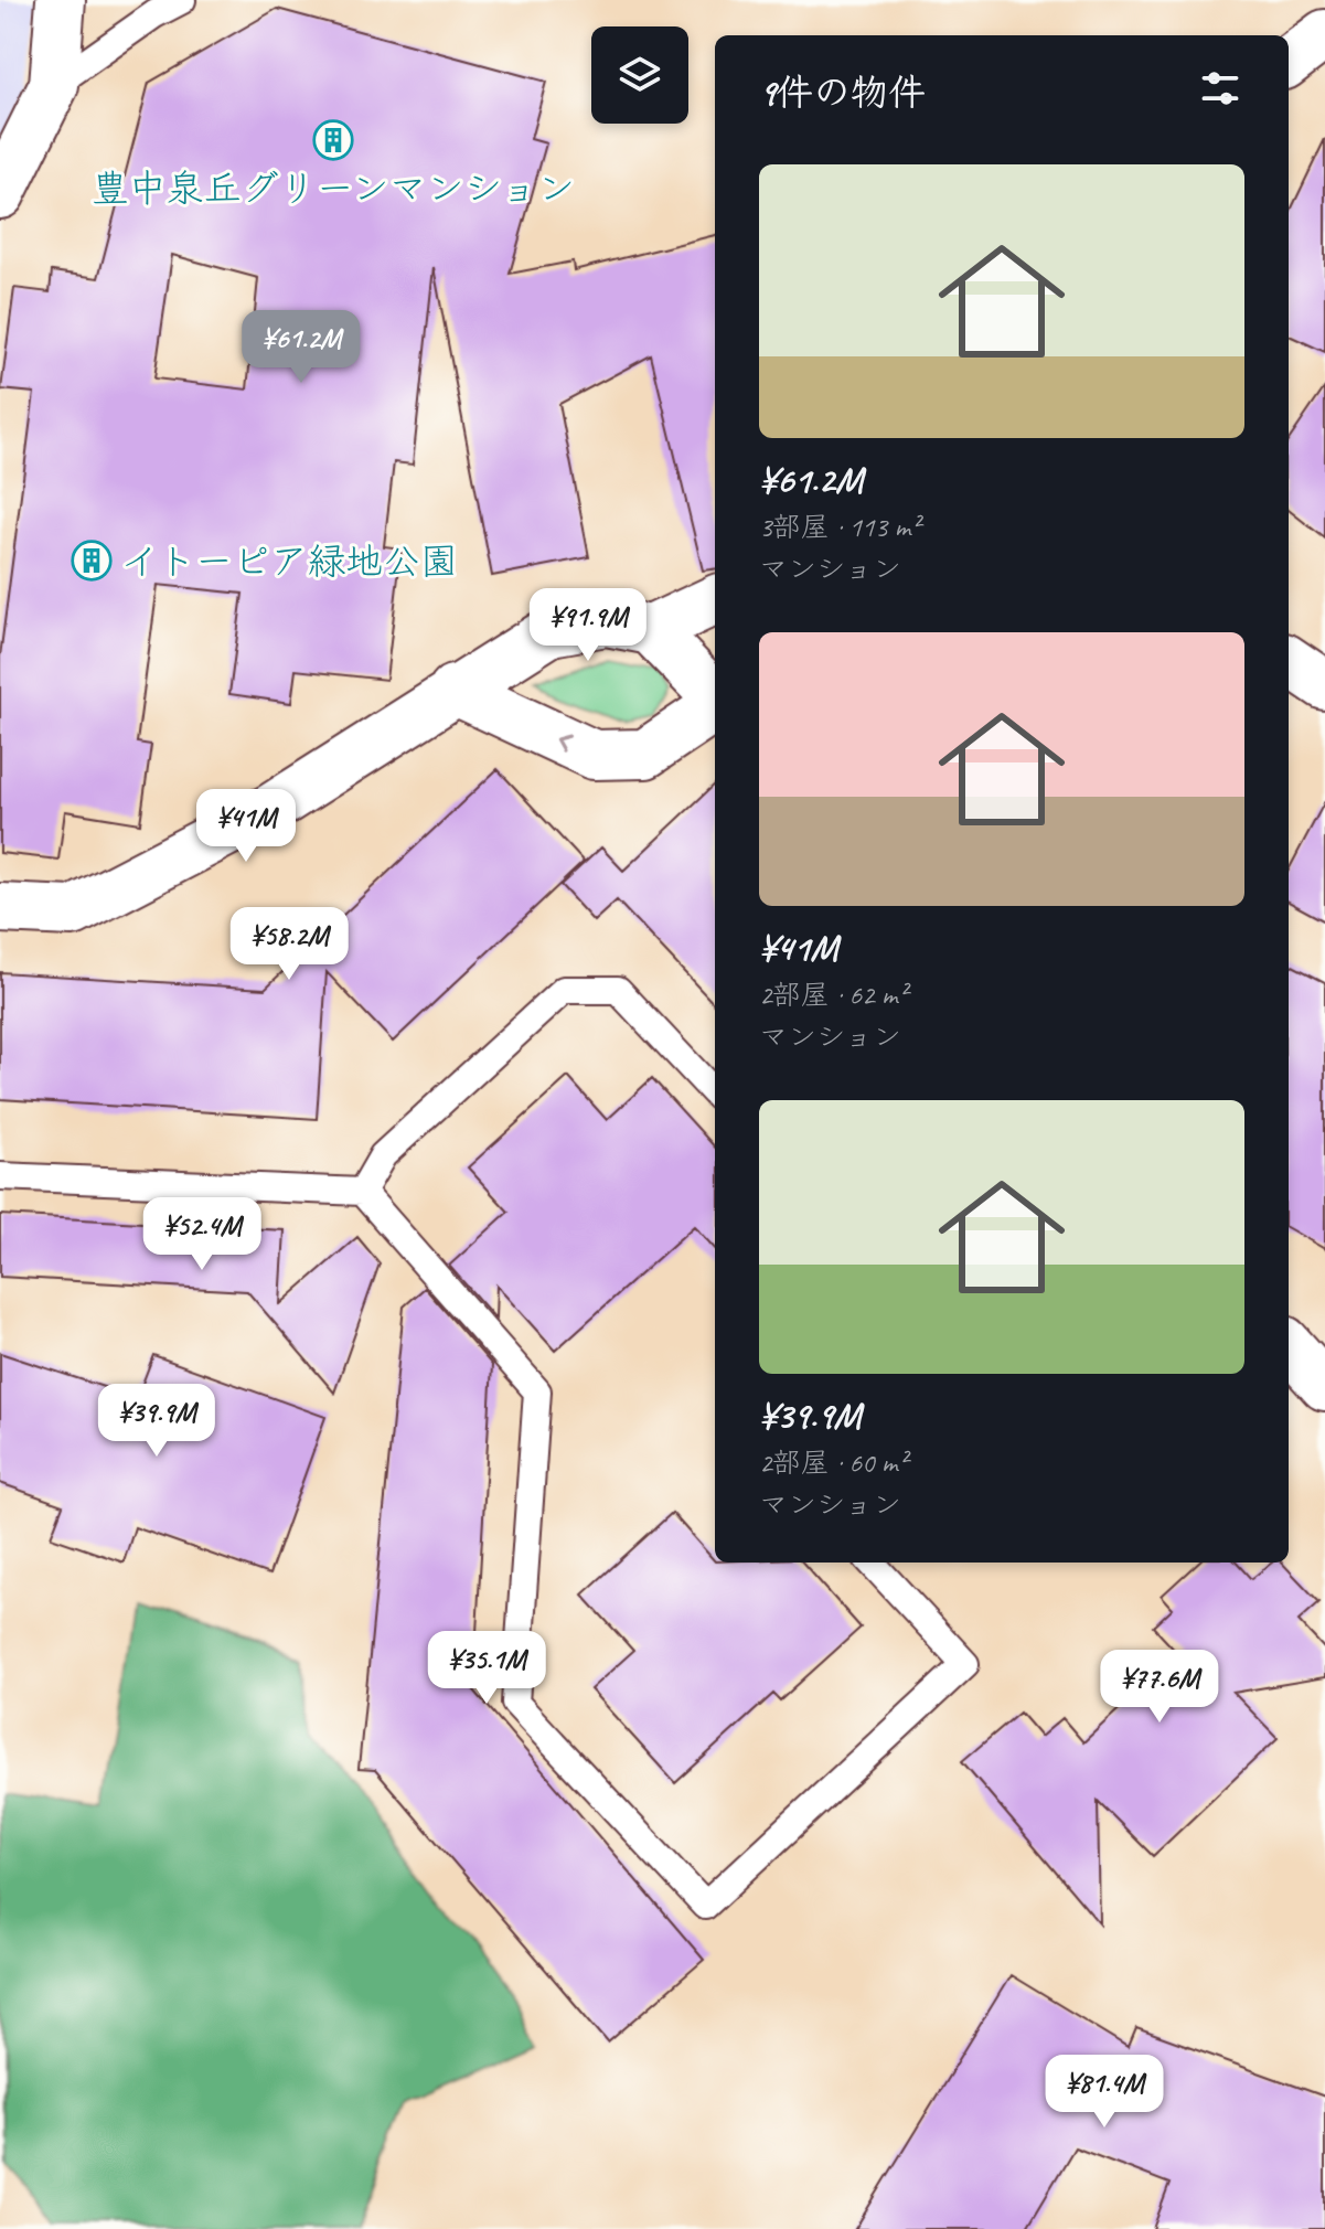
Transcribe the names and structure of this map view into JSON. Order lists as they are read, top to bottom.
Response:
{
  "places": {
    "building": ["豊中泉丘グリーンマンション", "イトーピア緑地公園"]
  },
  "page": {
    "heading": "9件の物件",
    "list": [
      {
        "name": "¥61.2M",
        "note": "3部屋 · 113 m² · マンション"
      },
      {
        "name": "¥41M",
        "note": "2部屋 · 62 m² · マンション"
      },
      {
        "name": "¥39.9M",
        "note": "2部屋 · 60 m² · マンション"
      }
    ],
    "price": [
      "¥61.2M",
      "¥91.9M",
      "¥41M",
      "¥58.2M",
      "¥52.4M",
      "¥39.9M",
      "¥35.1M",
      "¥77.6M",
      "¥81.4M"
    ]
  }
}
